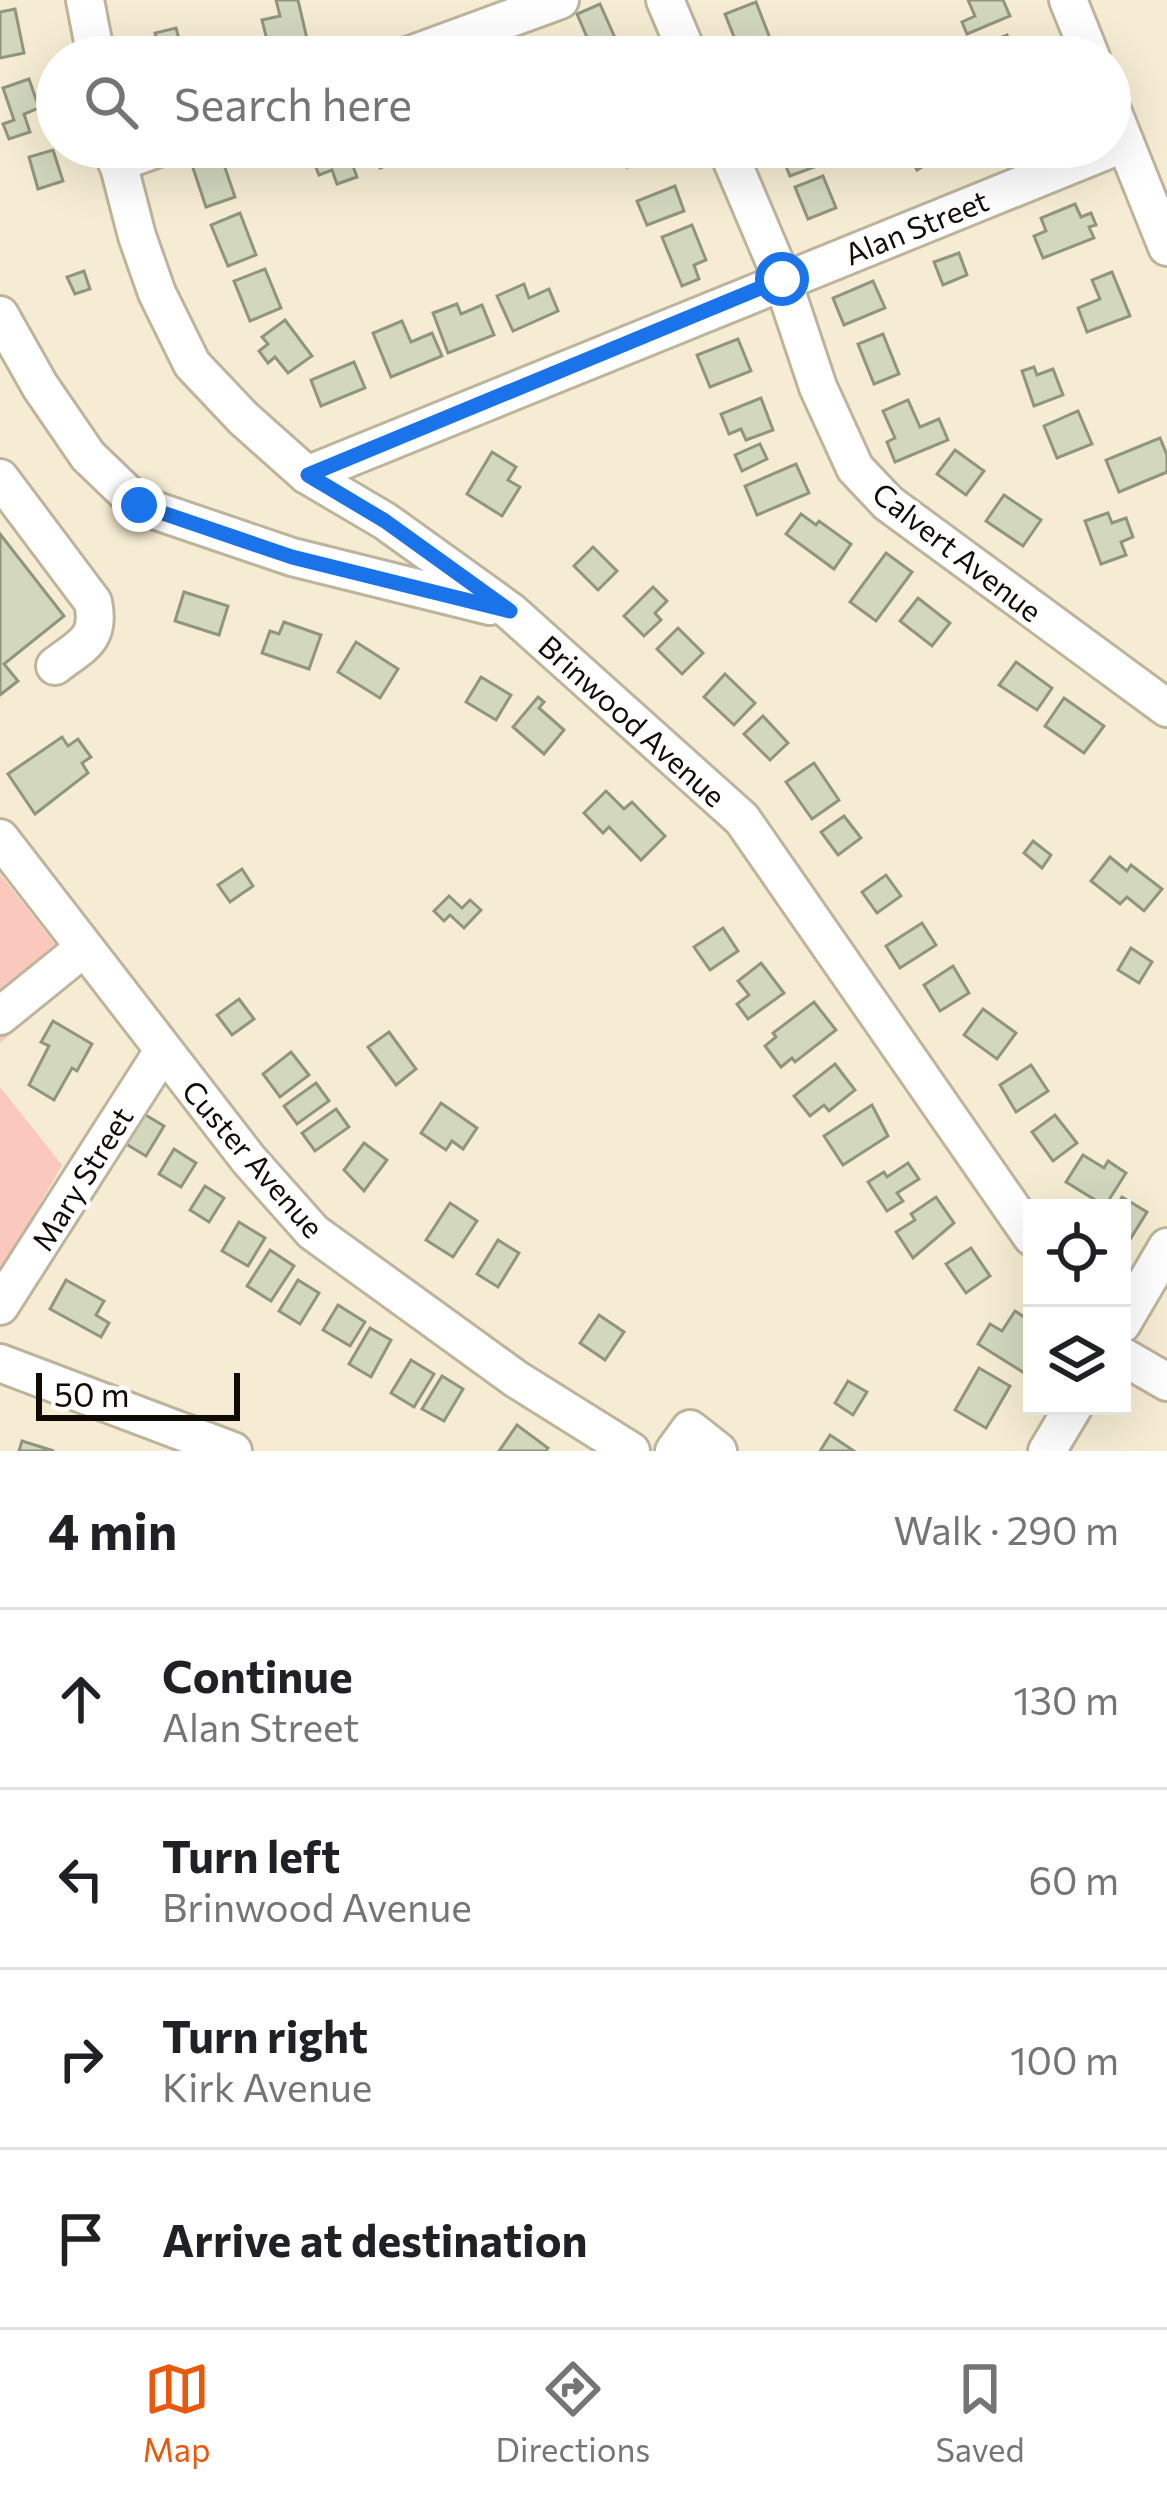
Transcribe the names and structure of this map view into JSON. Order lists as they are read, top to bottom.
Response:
{
  "streets": {
    "street": [
      "Alan Street",
      "Calvert Avenue",
      "Brinwood Avenue",
      "Custer Avenue",
      "Mary Street"
    ]
  },
  "crossings": [
    ["Alan Street", "Calvert Avenue"],
    ["Alan Street", "Brinwood Avenue"],
    ["Custer Avenue", "Mary Street"]
  ],
  "scale_bar": "50 m",
  "page": {
    "search": "Search here",
    "scale": "50 m",
    "heading": ["4 min", "Walk · 290 m"],
    "list": [
      ["Continue", "Alan Street", "130 m"],
      ["Turn left", "Brinwood Avenue", "60 m"],
      ["Turn right", "Kirk Avenue", "100 m"],
      "Arrive at destination"
    ],
    "nav": ["Map", "Directions", "Saved"]
  }
}
